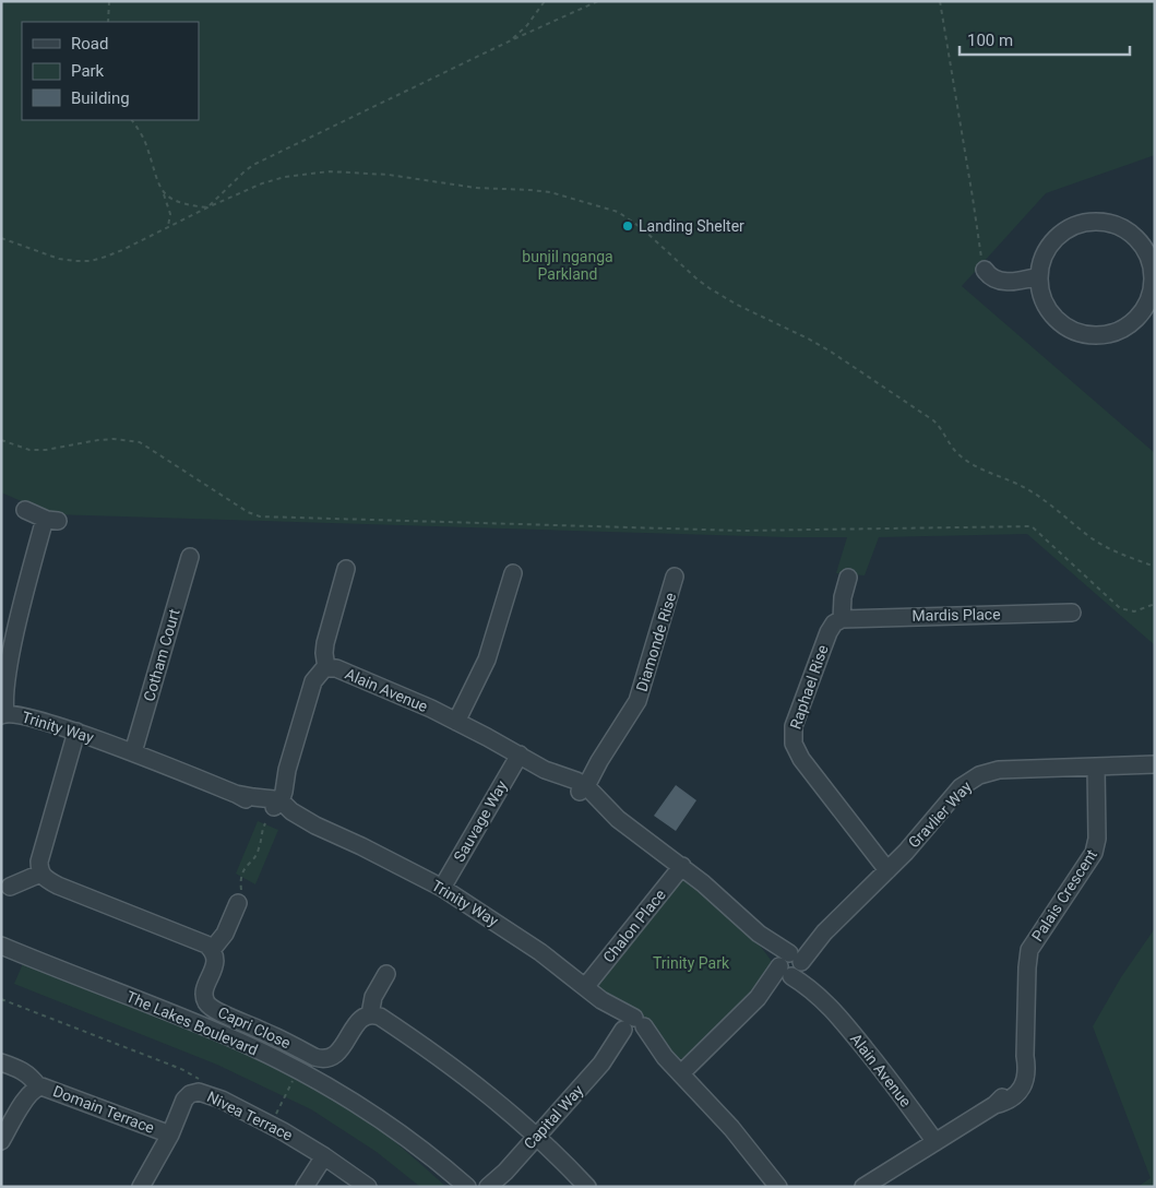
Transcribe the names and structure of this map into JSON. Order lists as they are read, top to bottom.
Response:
{
  "streets": {
    "street": [
      "Mardis Place",
      "Diamonde Rise",
      "Cotham Court",
      "Raphael Rise",
      "Alain Avenue",
      "Trinity Way",
      "Gravlier Way",
      "Sauvage Way",
      "Palais Crescent",
      "Chalon Place",
      "The Lakes Boulevard",
      "Capri Close",
      "Domain Terrace",
      "Nivea Terrace",
      "Capital Way"
    ]
  },
  "crossings": [
    ["Mardis Place", "Raphael Rise"],
    ["Diamonde Rise", "Alain Avenue"],
    ["Cotham Court", "Trinity Way"],
    ["Raphael Rise", "Gravlier Way"],
    ["Alain Avenue", "Trinity Way"],
    ["Alain Avenue", "Gravlier Way"],
    ["Alain Avenue", "Sauvage Way"],
    ["Alain Avenue", "Palais Crescent"],
    ["Alain Avenue", "Chalon Place"],
    ["Trinity Way", "Gravlier Way"],
    ["Trinity Way", "Sauvage Way"],
    ["Trinity Way", "Chalon Place"],
    ["Trinity Way", "Capital Way"],
    ["Gravlier Way", "Palais Crescent"],
    ["Domain Terrace", "Nivea Terrace"]
  ],
  "parks": ["bunjil nganga Parkland", "Trinity Park"],
  "places": ["Landing Shelter"],
  "legend": ["Road", "Park", "Building"],
  "scale_bar": "100 m"
}
